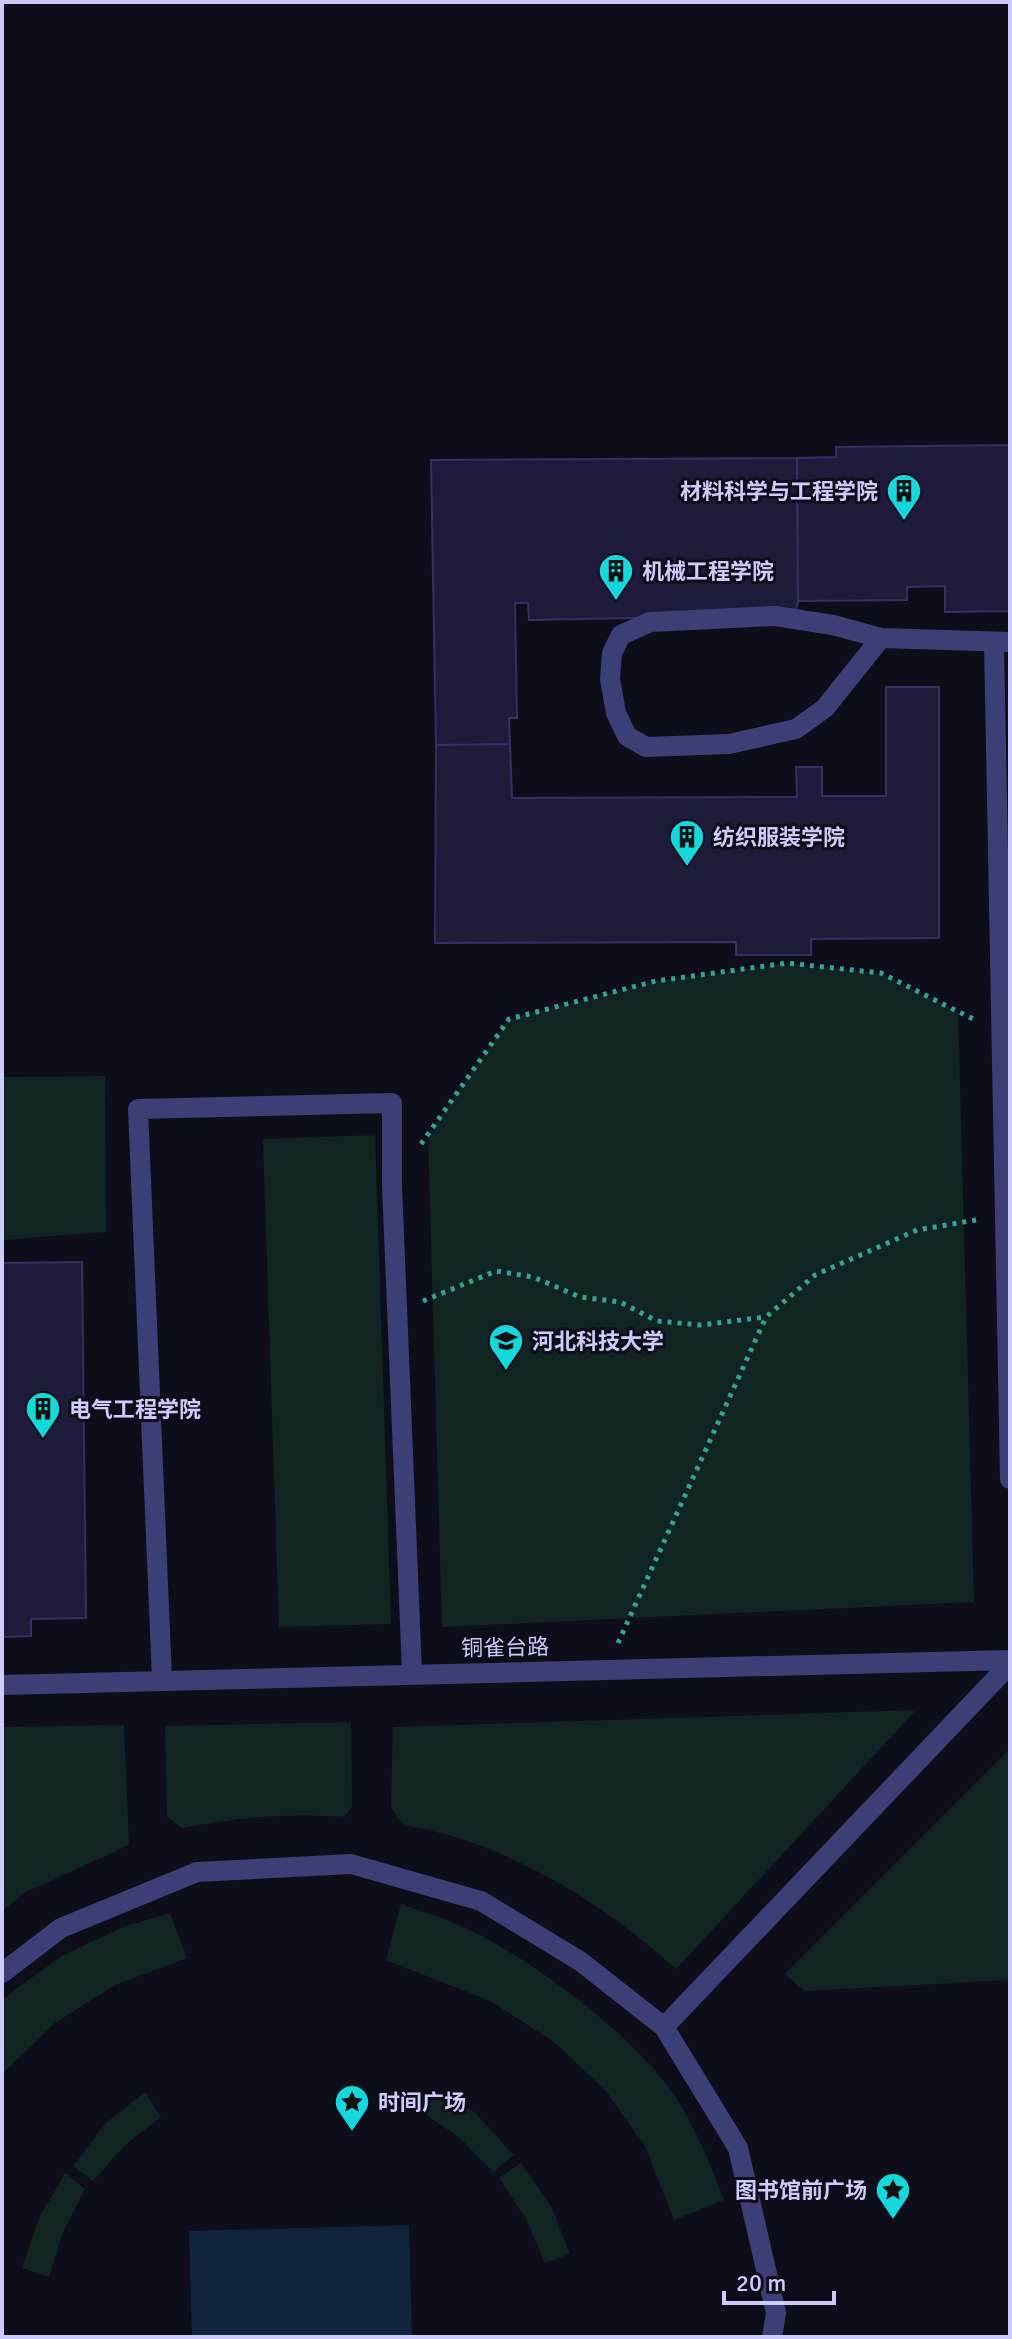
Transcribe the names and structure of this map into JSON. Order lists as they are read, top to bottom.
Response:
{
  "streets": {
    "lane": ["铜雀台路"]
  },
  "places": {
    "building": [
      "材料科学与工程学院",
      "机械工程学院",
      "纺织服装学院",
      "电气工程学院"
    ],
    "school or university": ["河北科技大学"],
    "place": ["时间广场", "图书馆前广场"]
  },
  "scale_bar": "20 m"
}
